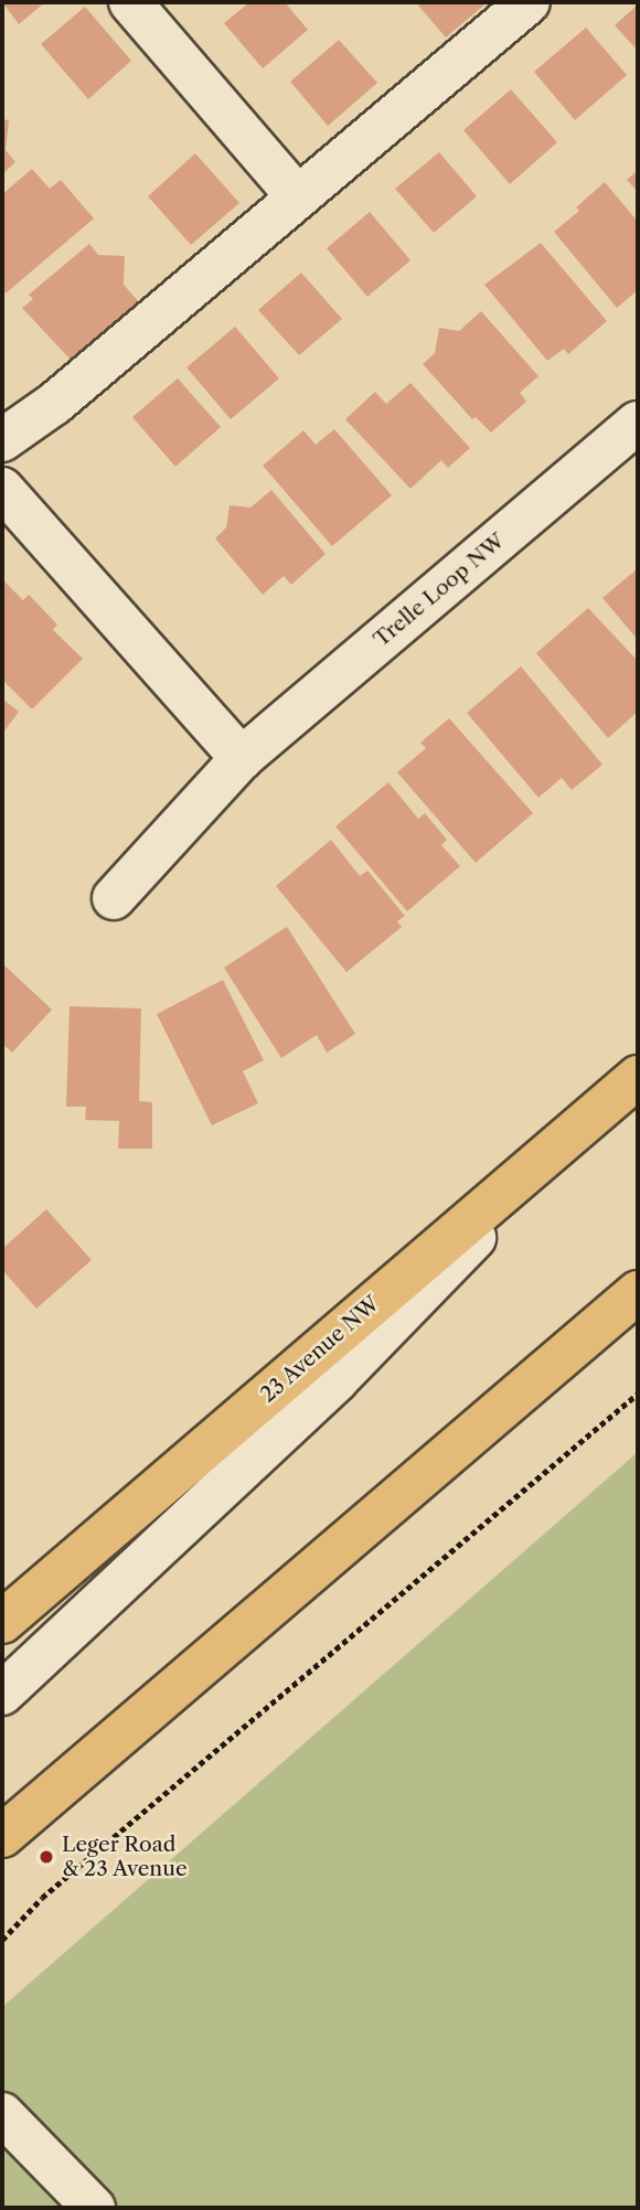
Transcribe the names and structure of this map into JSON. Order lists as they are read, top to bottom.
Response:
{
  "streets": {
    "main road": ["23 Avenue NW"],
    "street": ["Trelle Loop NW"]
  },
  "places": ["Leger Road & 23 Avenue"]
}
